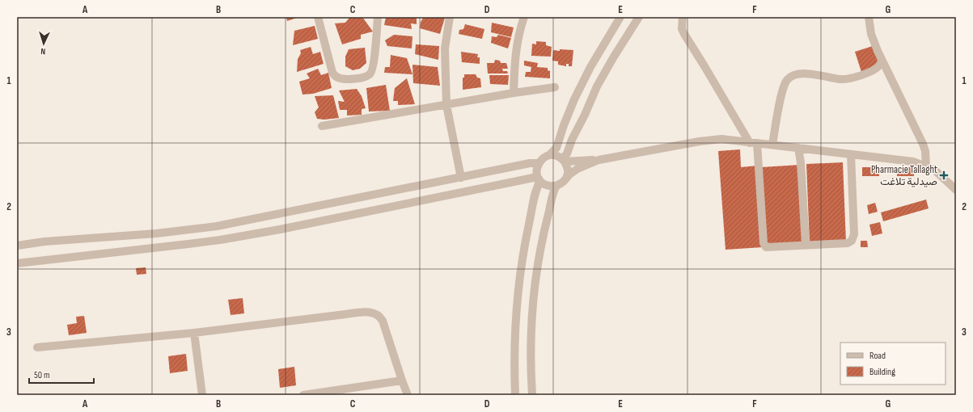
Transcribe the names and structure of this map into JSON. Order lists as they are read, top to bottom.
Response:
{
  "places": {
    "health": ["Pharmacie Tallaght صيدلية تلاغت"]
  },
  "legend": ["Road", "Building"],
  "scale_bar": "50 m",
  "north": "bottom",
  "grid": {
    "columns": [
      "A",
      "B",
      "C",
      "D",
      "E",
      "F",
      "G"
    ],
    "rows": ["1", "2", "3"]
  }
}
